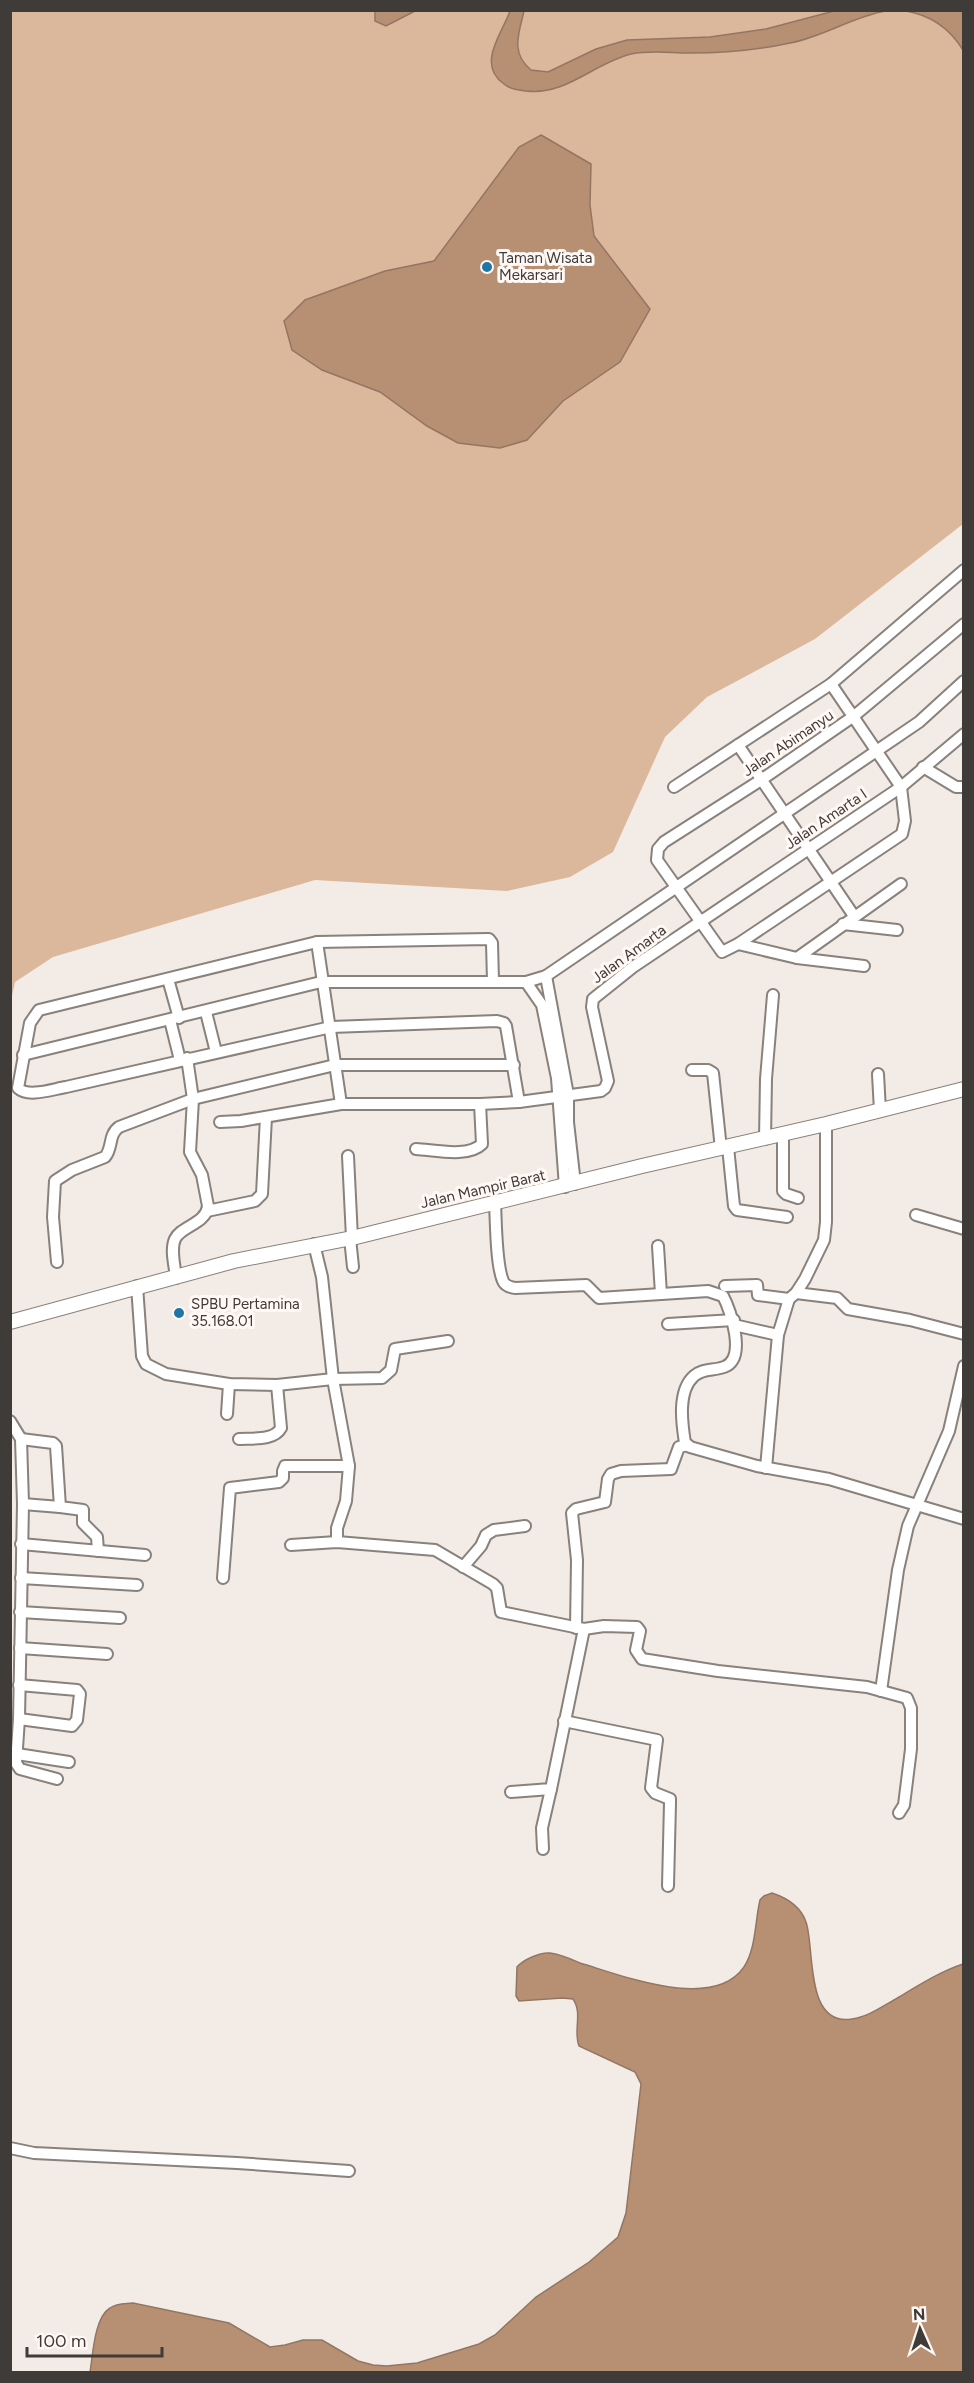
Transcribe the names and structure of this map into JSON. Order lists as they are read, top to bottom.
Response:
{
  "streets": {
    "street": [
      "Jalan Abimanyu",
      "Jalan Amarta I",
      "Jalan Amarta",
      "Jalan Mampir Barat"
    ]
  },
  "crossings": [
    ["Jalan Amarta I", "Jalan Amarta"]
  ],
  "places": ["Taman Wisata Mekarsari", "SPBU Pertamina 35.168.01"],
  "scale_bar": "100 m",
  "north": "top"
}
